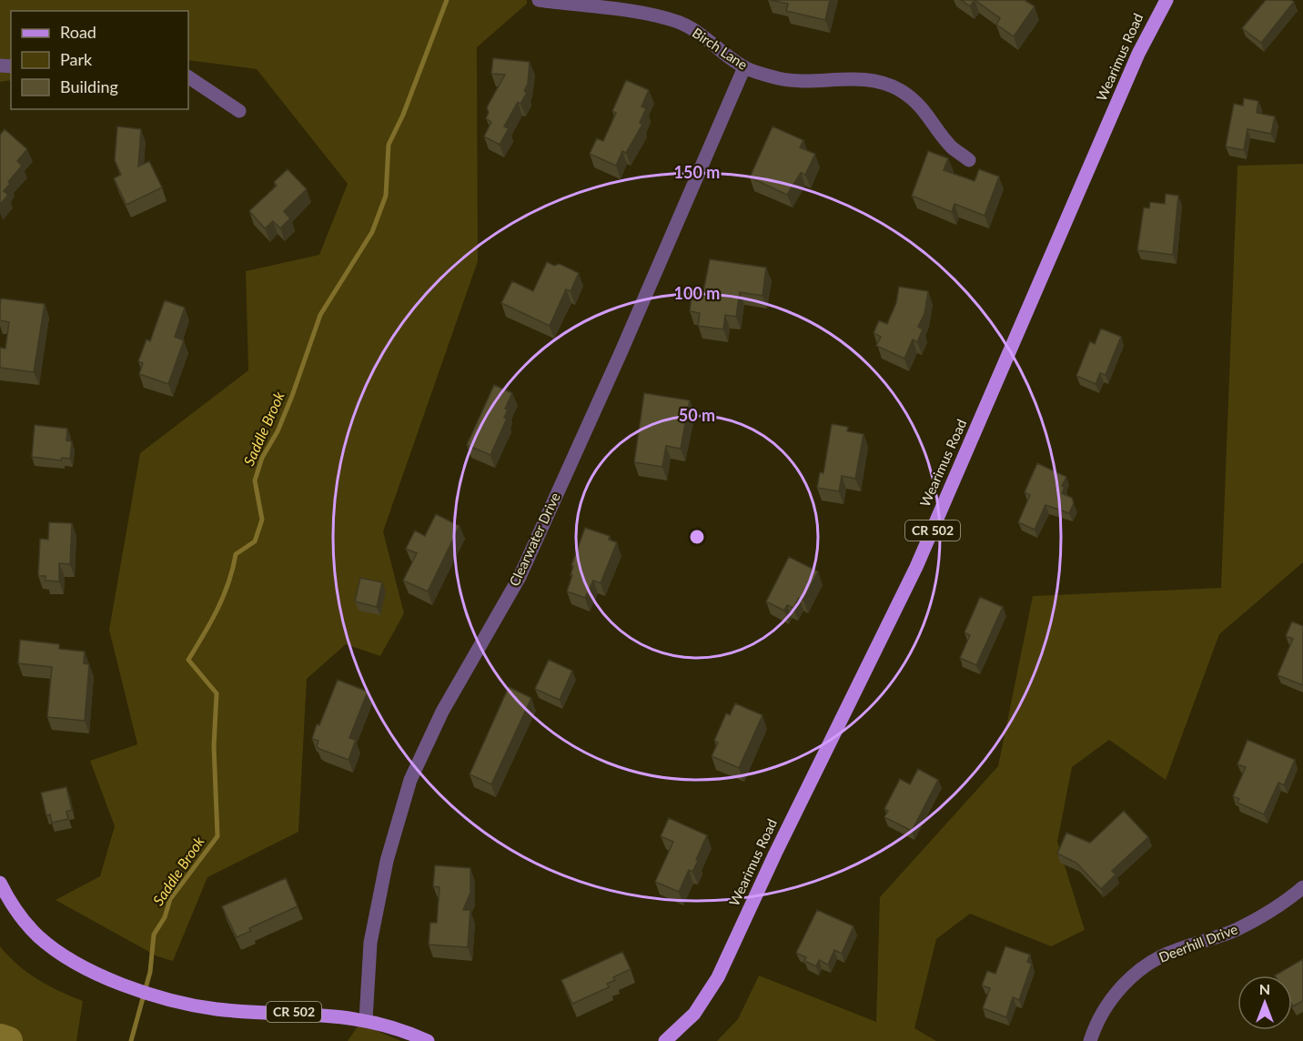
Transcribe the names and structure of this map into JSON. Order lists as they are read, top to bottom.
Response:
{
  "streets": {
    "main road": ["Wearimus Road", "CR 502"],
    "street": ["Birch Lane", "Clearwater Drive", "Deerhill Drive"]
  },
  "crossings": [
    ["Birch Lane", "Clearwater Drive"],
    ["CR 502", "Clearwater Drive"]
  ],
  "water": ["Saddle Brook"],
  "legend": ["Road", "Park", "Building"],
  "north": "top",
  "rings": ["150 m", "100 m", "50 m"]
}
